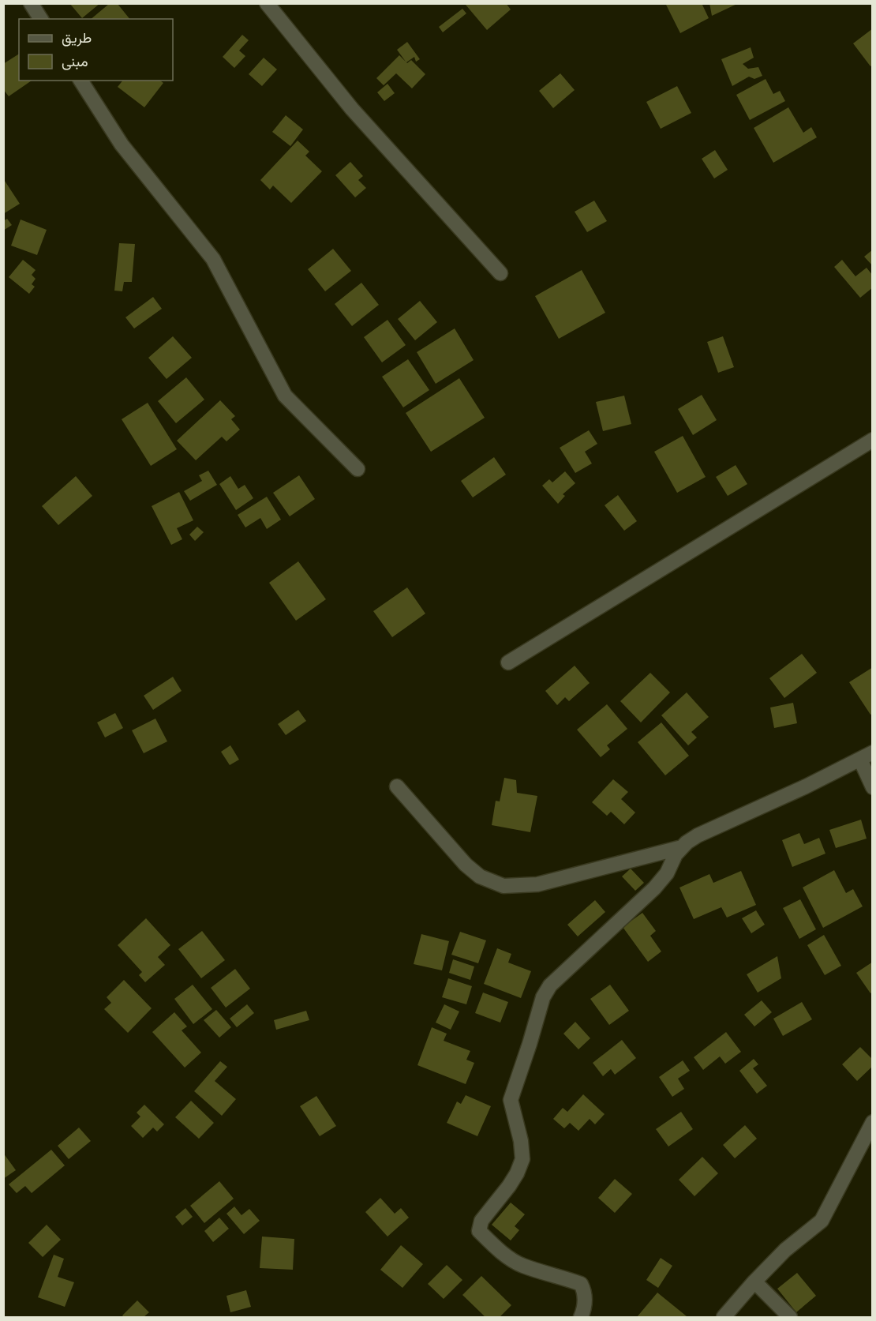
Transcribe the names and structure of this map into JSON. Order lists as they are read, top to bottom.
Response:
{
  "legend": ["طريق", "مبنى"]
}
